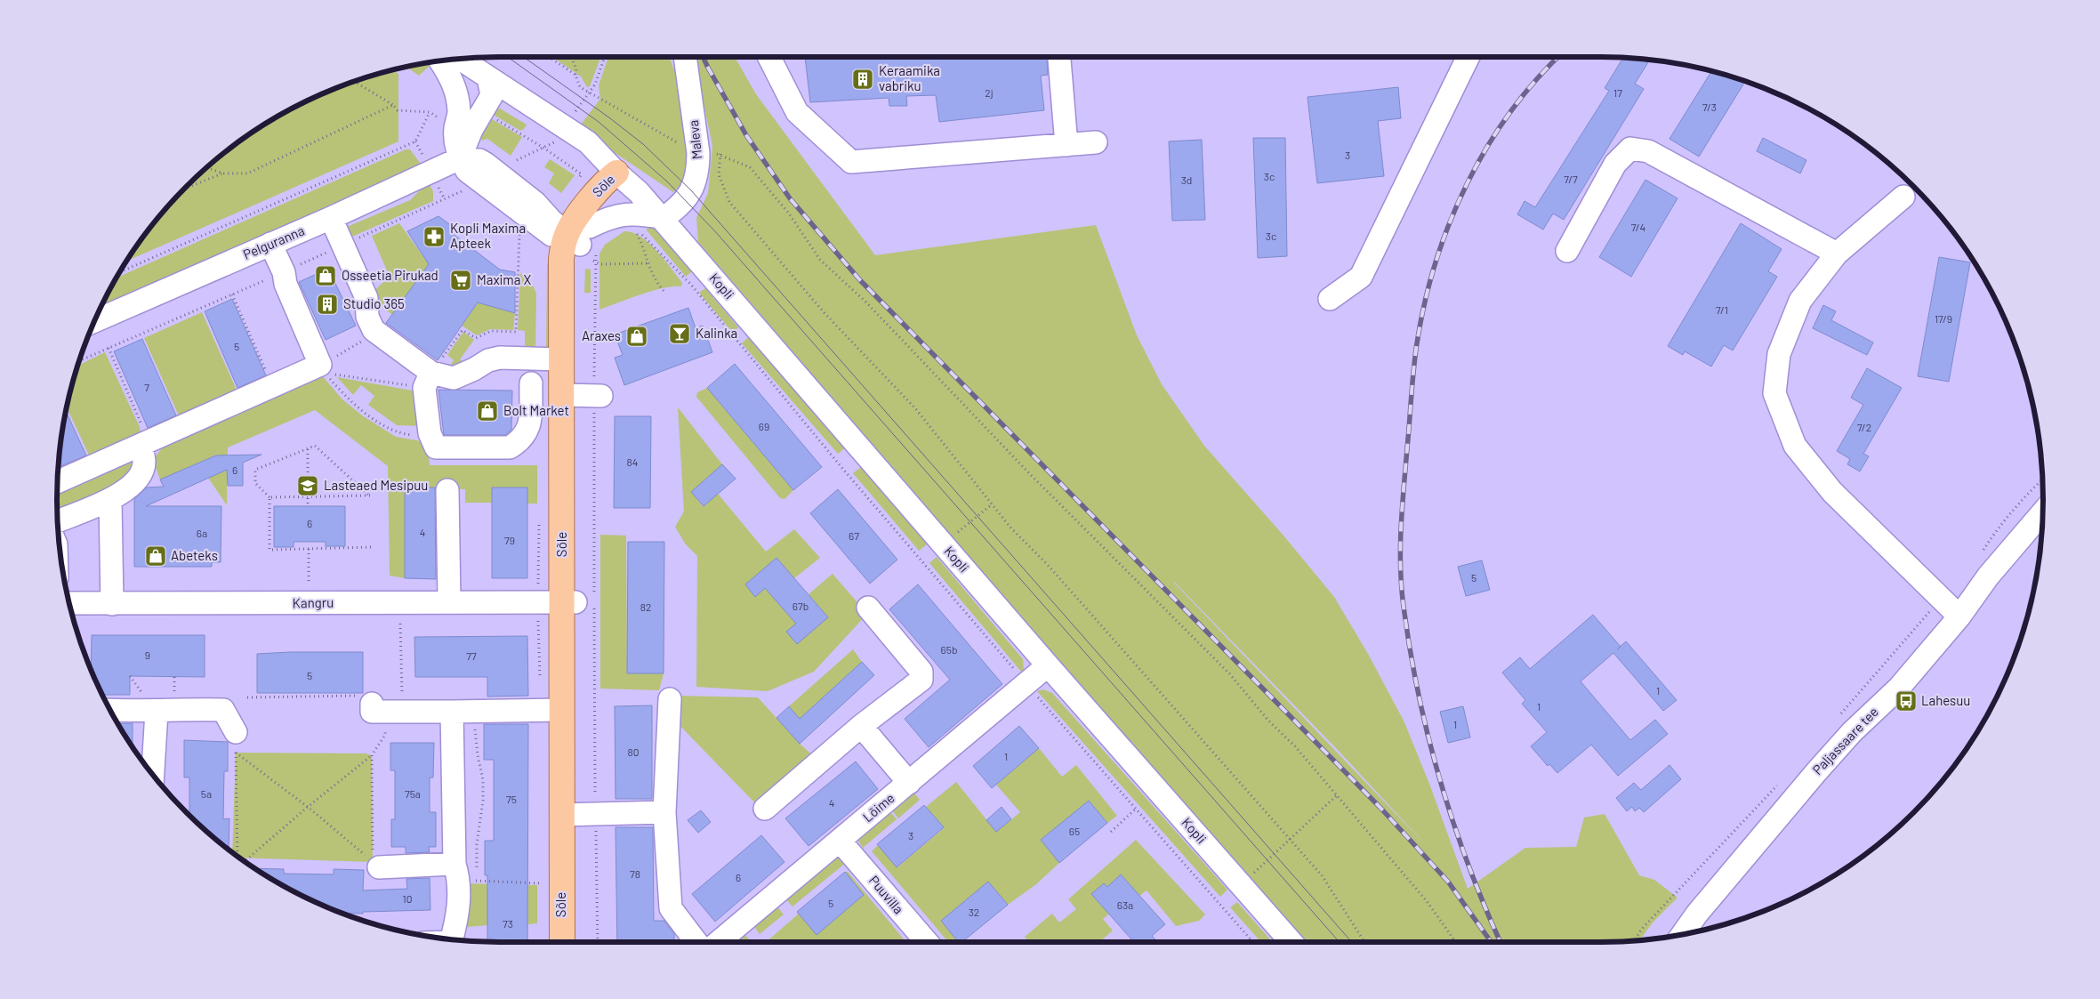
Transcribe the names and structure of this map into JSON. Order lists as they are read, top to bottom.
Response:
{
  "streets": {
    "main road": ["Sõle"],
    "street": [
      "Maleva",
      "Pelguranna",
      "Kopli",
      "Kangru",
      "Paljassaare tee",
      "Lõime",
      "Puuvilla"
    ]
  },
  "crossings": [
    ["Maleva", "Kopli"],
    ["Sõle", "Kopli"],
    ["Sõle", "Kangru"],
    ["Kopli", "Lõime"],
    ["Lõime", "Puuvilla"]
  ],
  "places": {
    "building": ["Keraamika vabriku", "Studio 365"],
    "pharmacy": ["Kopli Maxima Apteek"],
    "shop": [
      "Osseetia Pirukad",
      "Araxes",
      "Bolt Market",
      "Abeteks"
    ],
    "supermarket": ["Maxima X"],
    "bar": ["Kalinka"],
    "school or university": ["Lasteaed Mesipuu"],
    "bus stop": ["Lahesuu"]
  },
  "house_numbers": [
    "2j",
    "17",
    "7/3",
    "3",
    "3c",
    "7/7",
    "3d",
    "7/4",
    "3c",
    "7/1",
    "17/9",
    "5",
    "7",
    "69",
    "7/2",
    "84",
    "6",
    "6",
    "4",
    "6a",
    "67",
    "79",
    "5",
    "67b",
    "82",
    "65b",
    "9",
    "77",
    "5",
    "1",
    "1",
    "1",
    "80",
    "1",
    "5a",
    "75a",
    "75",
    "4",
    "65",
    "3",
    "78",
    "6",
    "10",
    "5",
    "63a",
    "32",
    "73"
  ]
}
